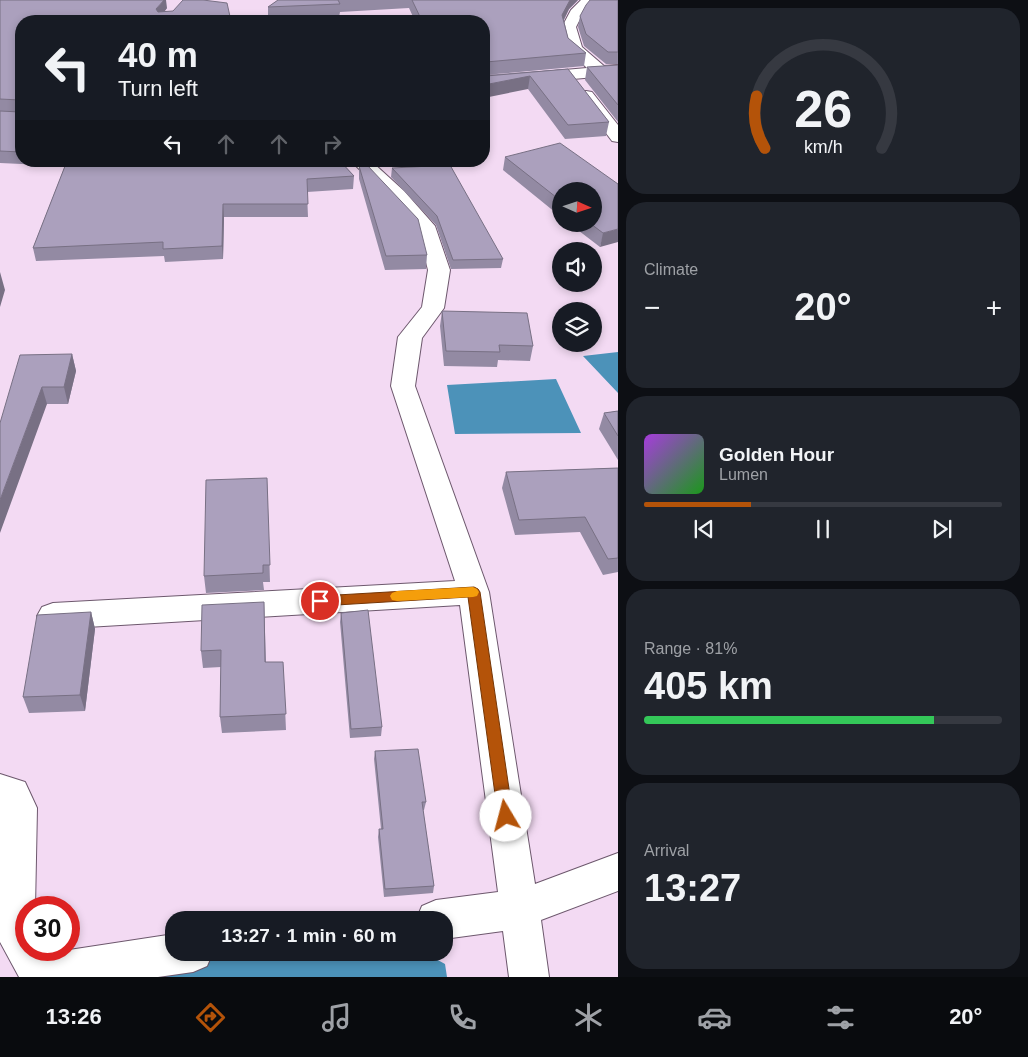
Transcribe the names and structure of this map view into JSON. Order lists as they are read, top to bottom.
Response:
{
  "north": "right",
  "page": {
    "turn": ["40 m", "Turn left"],
    "tile": [
      "Climate",
      ["Range · 81%", "405 km"],
      ["Arrival", "13:27"]
    ],
    "heat": ["−", "20°", "+"],
    "song": ["Golden Hour", "Lumen"],
    "limit": "30",
    "trip": "13:27 · 1 min · 60 m",
    "tabs": ["13:26", "20°"],
    "gauge": ["26", "km/h"]
  }
}
